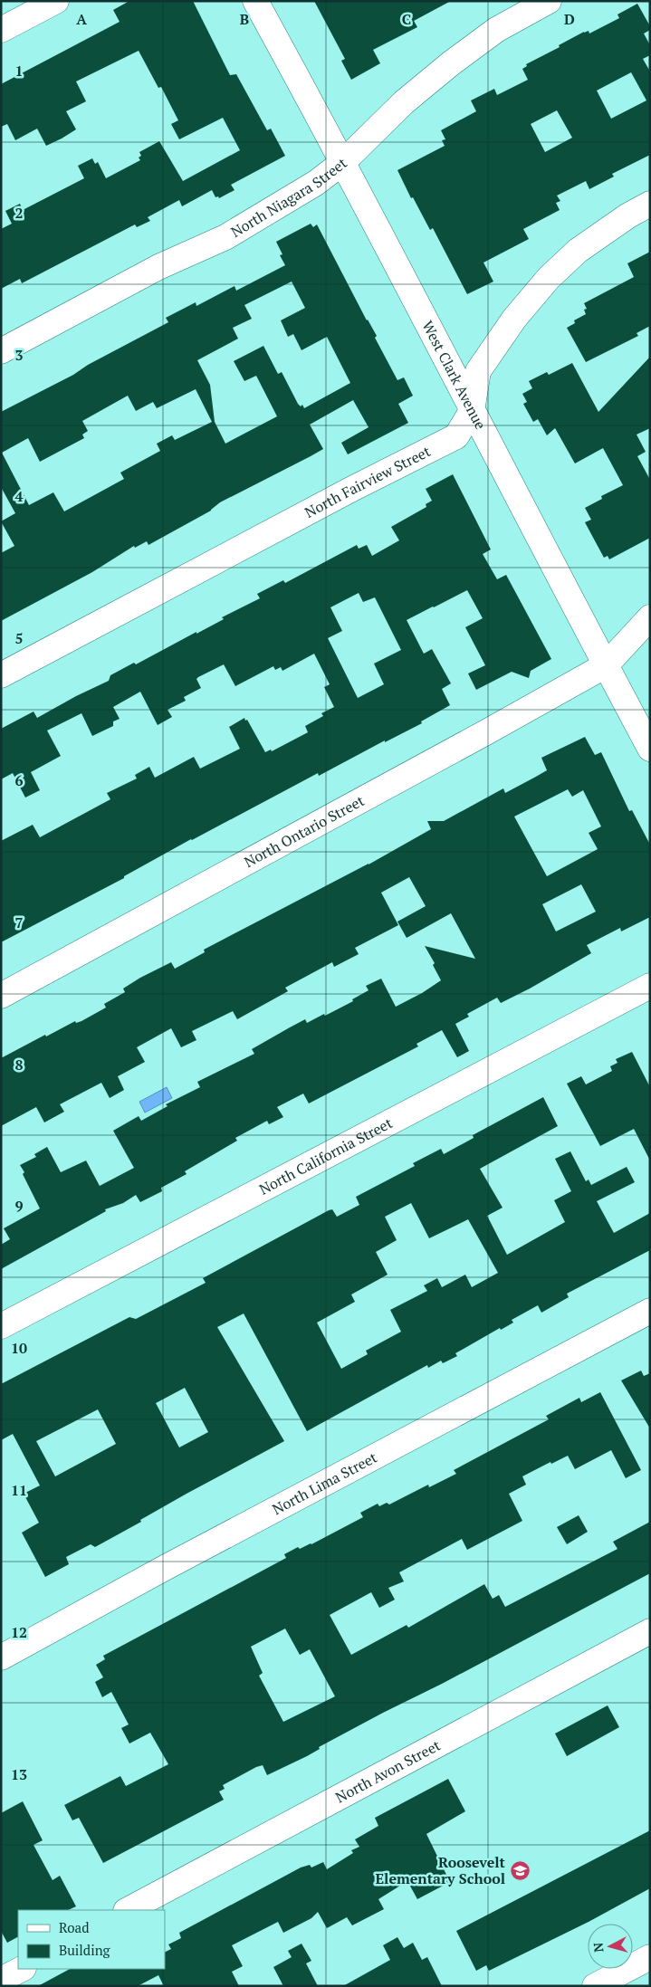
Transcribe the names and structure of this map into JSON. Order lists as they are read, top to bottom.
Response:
{
  "streets": {
    "street": [
      "North Niagara Street",
      "West Clark Avenue",
      "North Fairview Street",
      "North Ontario Street",
      "North California Street",
      "North Lima Street",
      "North Avon Street"
    ]
  },
  "crossings": [
    ["North Niagara Street", "West Clark Avenue"],
    ["West Clark Avenue", "North Fairview Street"],
    ["West Clark Avenue", "North Ontario Street"]
  ],
  "places": {
    "school or university": ["Roosevelt Elementary School"]
  },
  "legend": ["Road", "Building"],
  "north": "left",
  "grid": {
    "columns": [
      "A",
      "B",
      "C",
      "D"
    ],
    "rows": [
      "1",
      "2",
      "3",
      "4",
      "5",
      "6",
      "7",
      "8",
      "9",
      "10",
      "11",
      "12",
      "13"
    ]
  }
}
